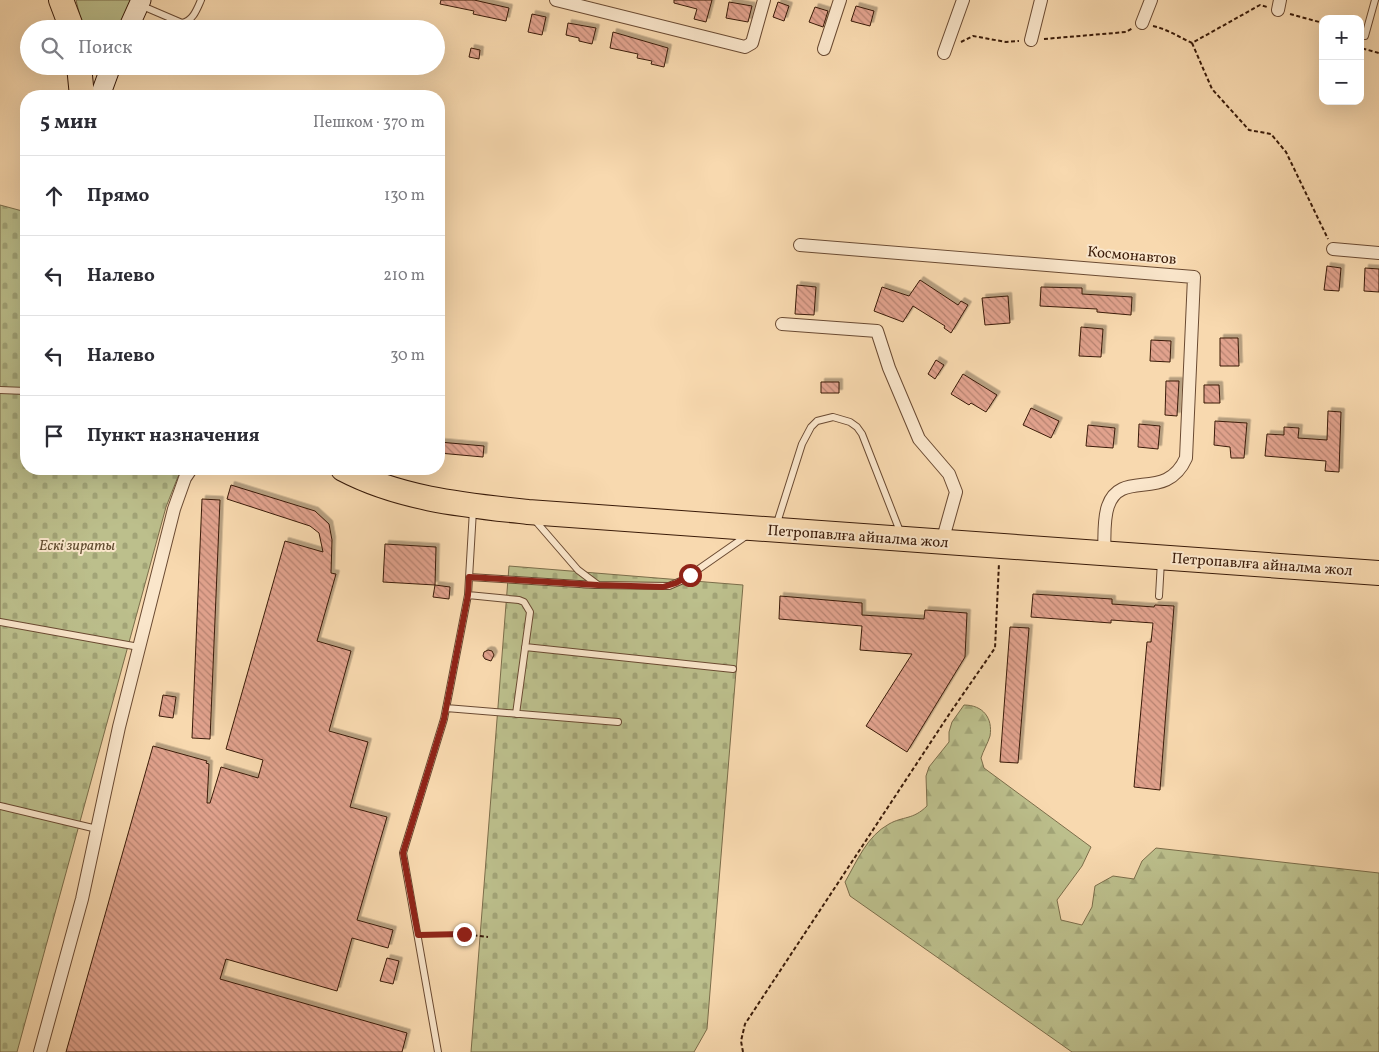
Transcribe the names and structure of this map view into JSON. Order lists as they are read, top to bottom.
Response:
{
  "streets": {
    "highway": ["Петропавлға айналма жол"],
    "street": ["Космонавтов"]
  },
  "crossings": [
    ["Космонавтов", "Петропавлға айналма жол"]
  ],
  "parks": ["Ескі зираты"],
  "page": {
    "map_buttons": ["+", "−"],
    "search": "Поиск",
    "heading": ["5 мин", "Пешком · 370 m"],
    "list": [
      ["Прямо", "130 m"],
      ["Налево", "210 m"],
      ["Налево", "30 m"],
      "Пункт назначения"
    ]
  }
}
